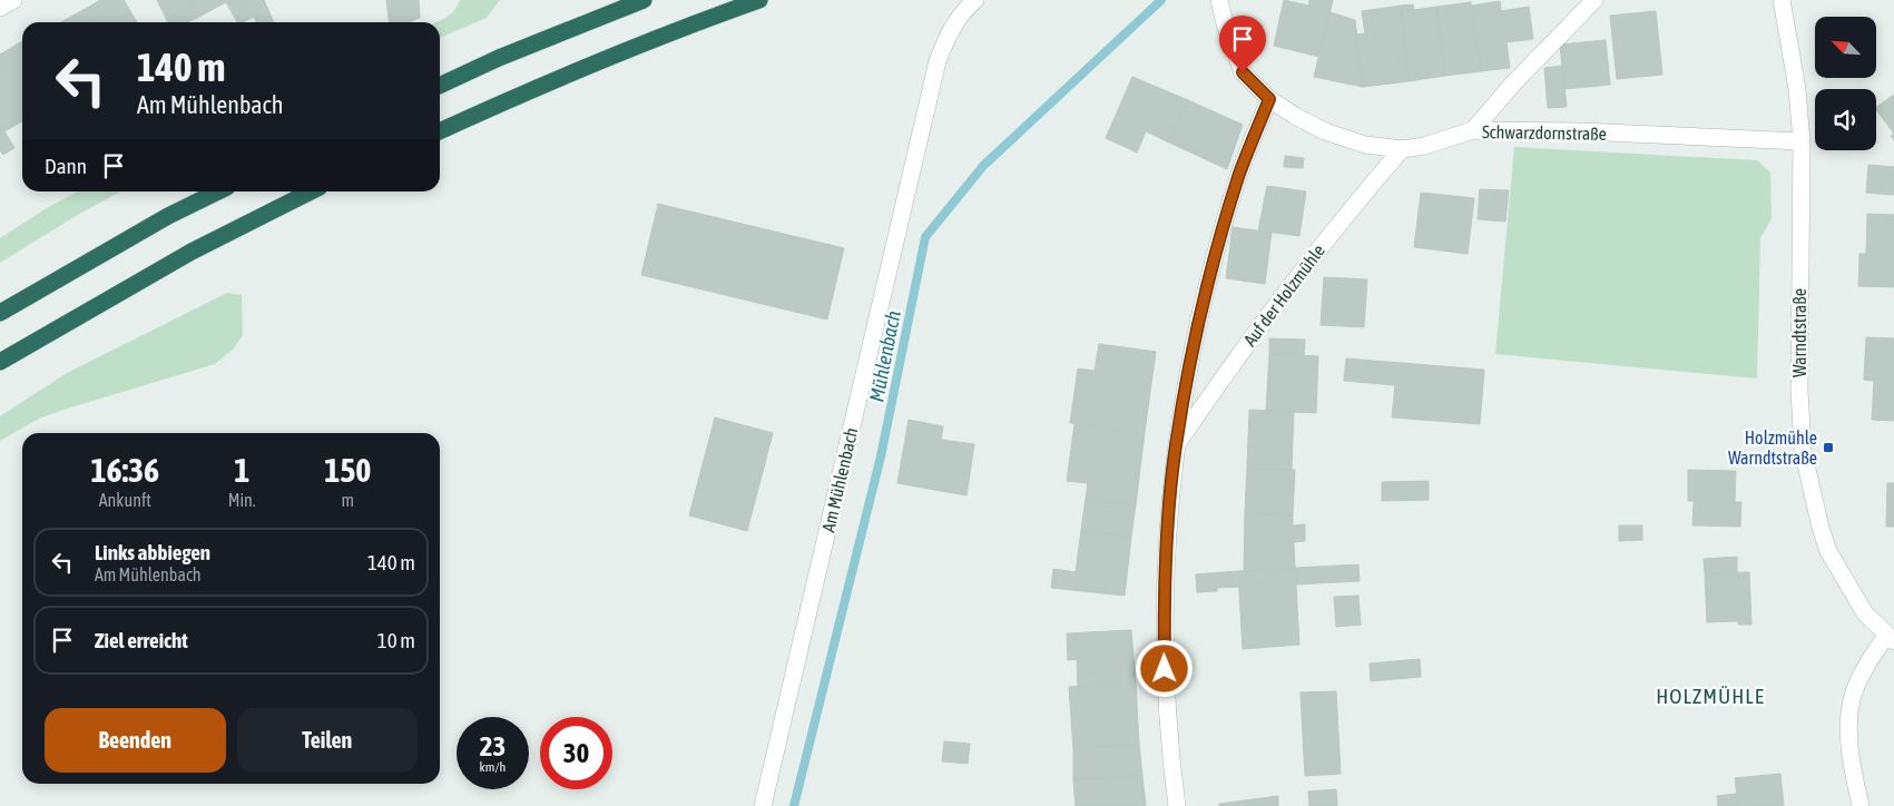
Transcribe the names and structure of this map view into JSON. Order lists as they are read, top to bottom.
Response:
{
  "streets": {
    "street": [
      "Schwarzdornstraße",
      "Auf der Holzmühle",
      "Warndtstraße",
      "Am Mühlenbach"
    ]
  },
  "crossings": [
    ["Schwarzdornstraße", "Auf der Holzmühle"],
    ["Schwarzdornstraße", "Warndtstraße"]
  ],
  "districts": ["HOLZMÜHLE"],
  "water": ["Mühlenbach"],
  "places": {
    "transit": ["Holzmühle Warndtstraße"]
  },
  "north": "top left",
  "page": {
    "turn": ["140 m", "Am Mühlenbach"],
    "then": "Dann",
    "eta": [
      "16:36",
      "Ankunft",
      "1",
      "Min.",
      "150",
      "m"
    ],
    "list": [
      {
        "name": "Links abbiegen",
        "note": "Am Mühlenbach",
        "value": "140 m"
      },
      {
        "name": "Ziel erreicht",
        "value": "10 m"
      }
    ],
    "buttons": ["Beenden", "Teilen"],
    "speed": "23 km/h",
    "limit": "30"
  }
}
